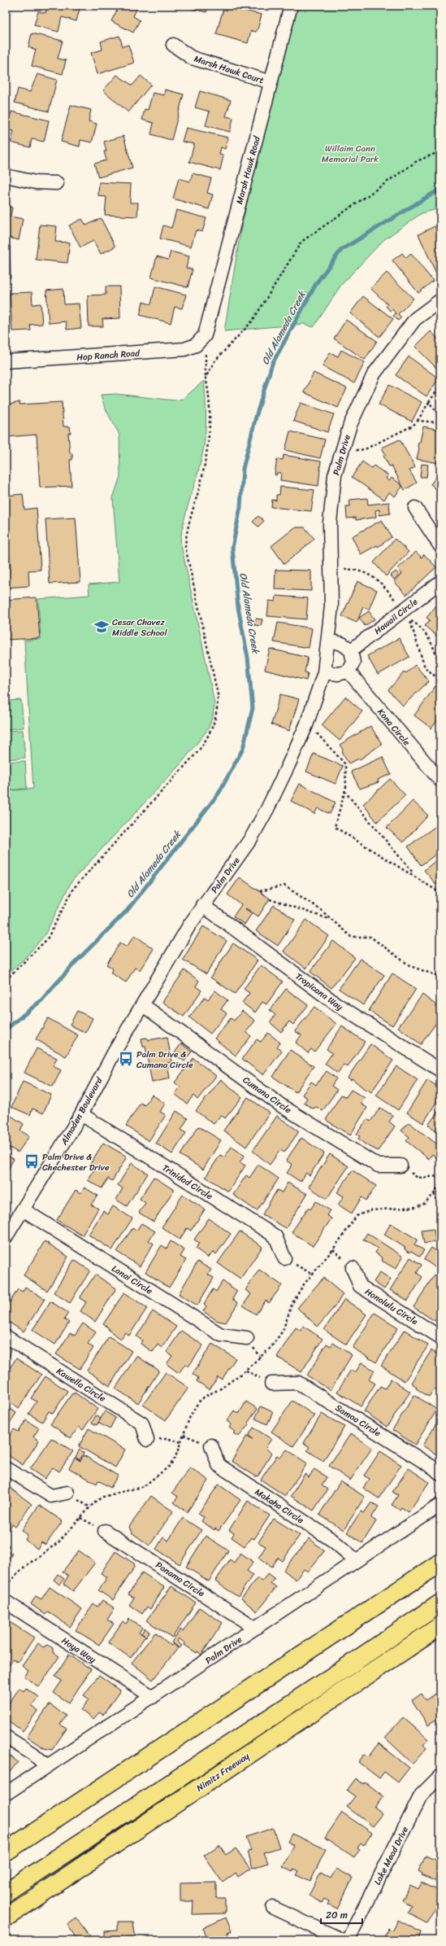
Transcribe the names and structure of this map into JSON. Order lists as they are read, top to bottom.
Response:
{
  "streets": {
    "highway": ["Nimitz Freeway"],
    "street": [
      "Marsh Hawk Court",
      "Marsh Hawk Road",
      "Hop Ranch Road",
      "Palm Drive",
      "Hawaii Circle",
      "Kona Circle",
      "Tropicana Way",
      "Cumana Circle",
      "Almaden Boulevard",
      "Trinidad Circle",
      "Lanai Circle",
      "Honolulu Circle",
      "Kawella Circle",
      "Samoa Circle",
      "Makaha Circle",
      "Panama Circle",
      "Hoya Way",
      "Lake Mead Drive"
    ]
  },
  "crossings": [
    ["Marsh Hawk Court", "Marsh Hawk Road"],
    ["Marsh Hawk Road", "Hop Ranch Road"],
    ["Palm Drive", "Tropicana Way"],
    ["Palm Drive", "Cumana Circle"],
    ["Palm Drive", "Almaden Boulevard"],
    ["Palm Drive", "Makaha Circle"],
    ["Palm Drive", "Panama Circle"],
    ["Palm Drive", "Hoya Way"],
    ["Almaden Boulevard", "Trinidad Circle"],
    ["Almaden Boulevard", "Lanai Circle"]
  ],
  "water": ["Old Alameda Creek"],
  "parks": ["Willaim Cann Memorial Park"],
  "places": {
    "school or university": ["Cesar Chavez Middle School"],
    "bus stop": ["Palm Drive & Cumana Circle", "Palm Drive & Chechester Drive"]
  },
  "scale_bar": "20 m"
}
